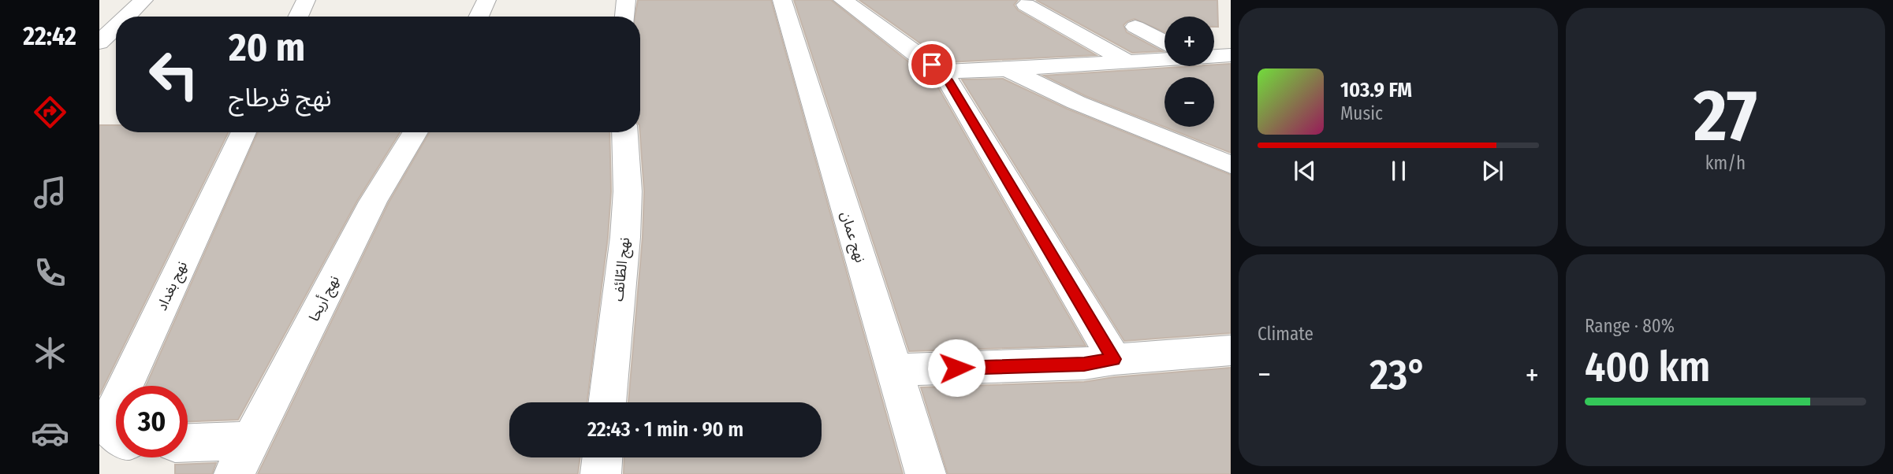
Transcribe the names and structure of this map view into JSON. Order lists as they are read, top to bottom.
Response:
{
  "streets": {
    "street": [
      "نهج عمان",
      "نهج الطّائف",
      "نهج بغداد",
      "نهج أريحا"
    ]
  },
  "page": {
    "tabs": "22:42",
    "tile": [
      ["27", "km/h"],
      "Climate",
      ["Range · 80%", "400 km"]
    ],
    "map_buttons": ["+", "−"],
    "turn": ["20 m", "نهج قرطاج"],
    "song": ["103.9 FM", "Music"],
    "heat": ["−", "23°", "+"],
    "limit": "30",
    "trip": "22:43 · 1 min · 90 m"
  }
}
